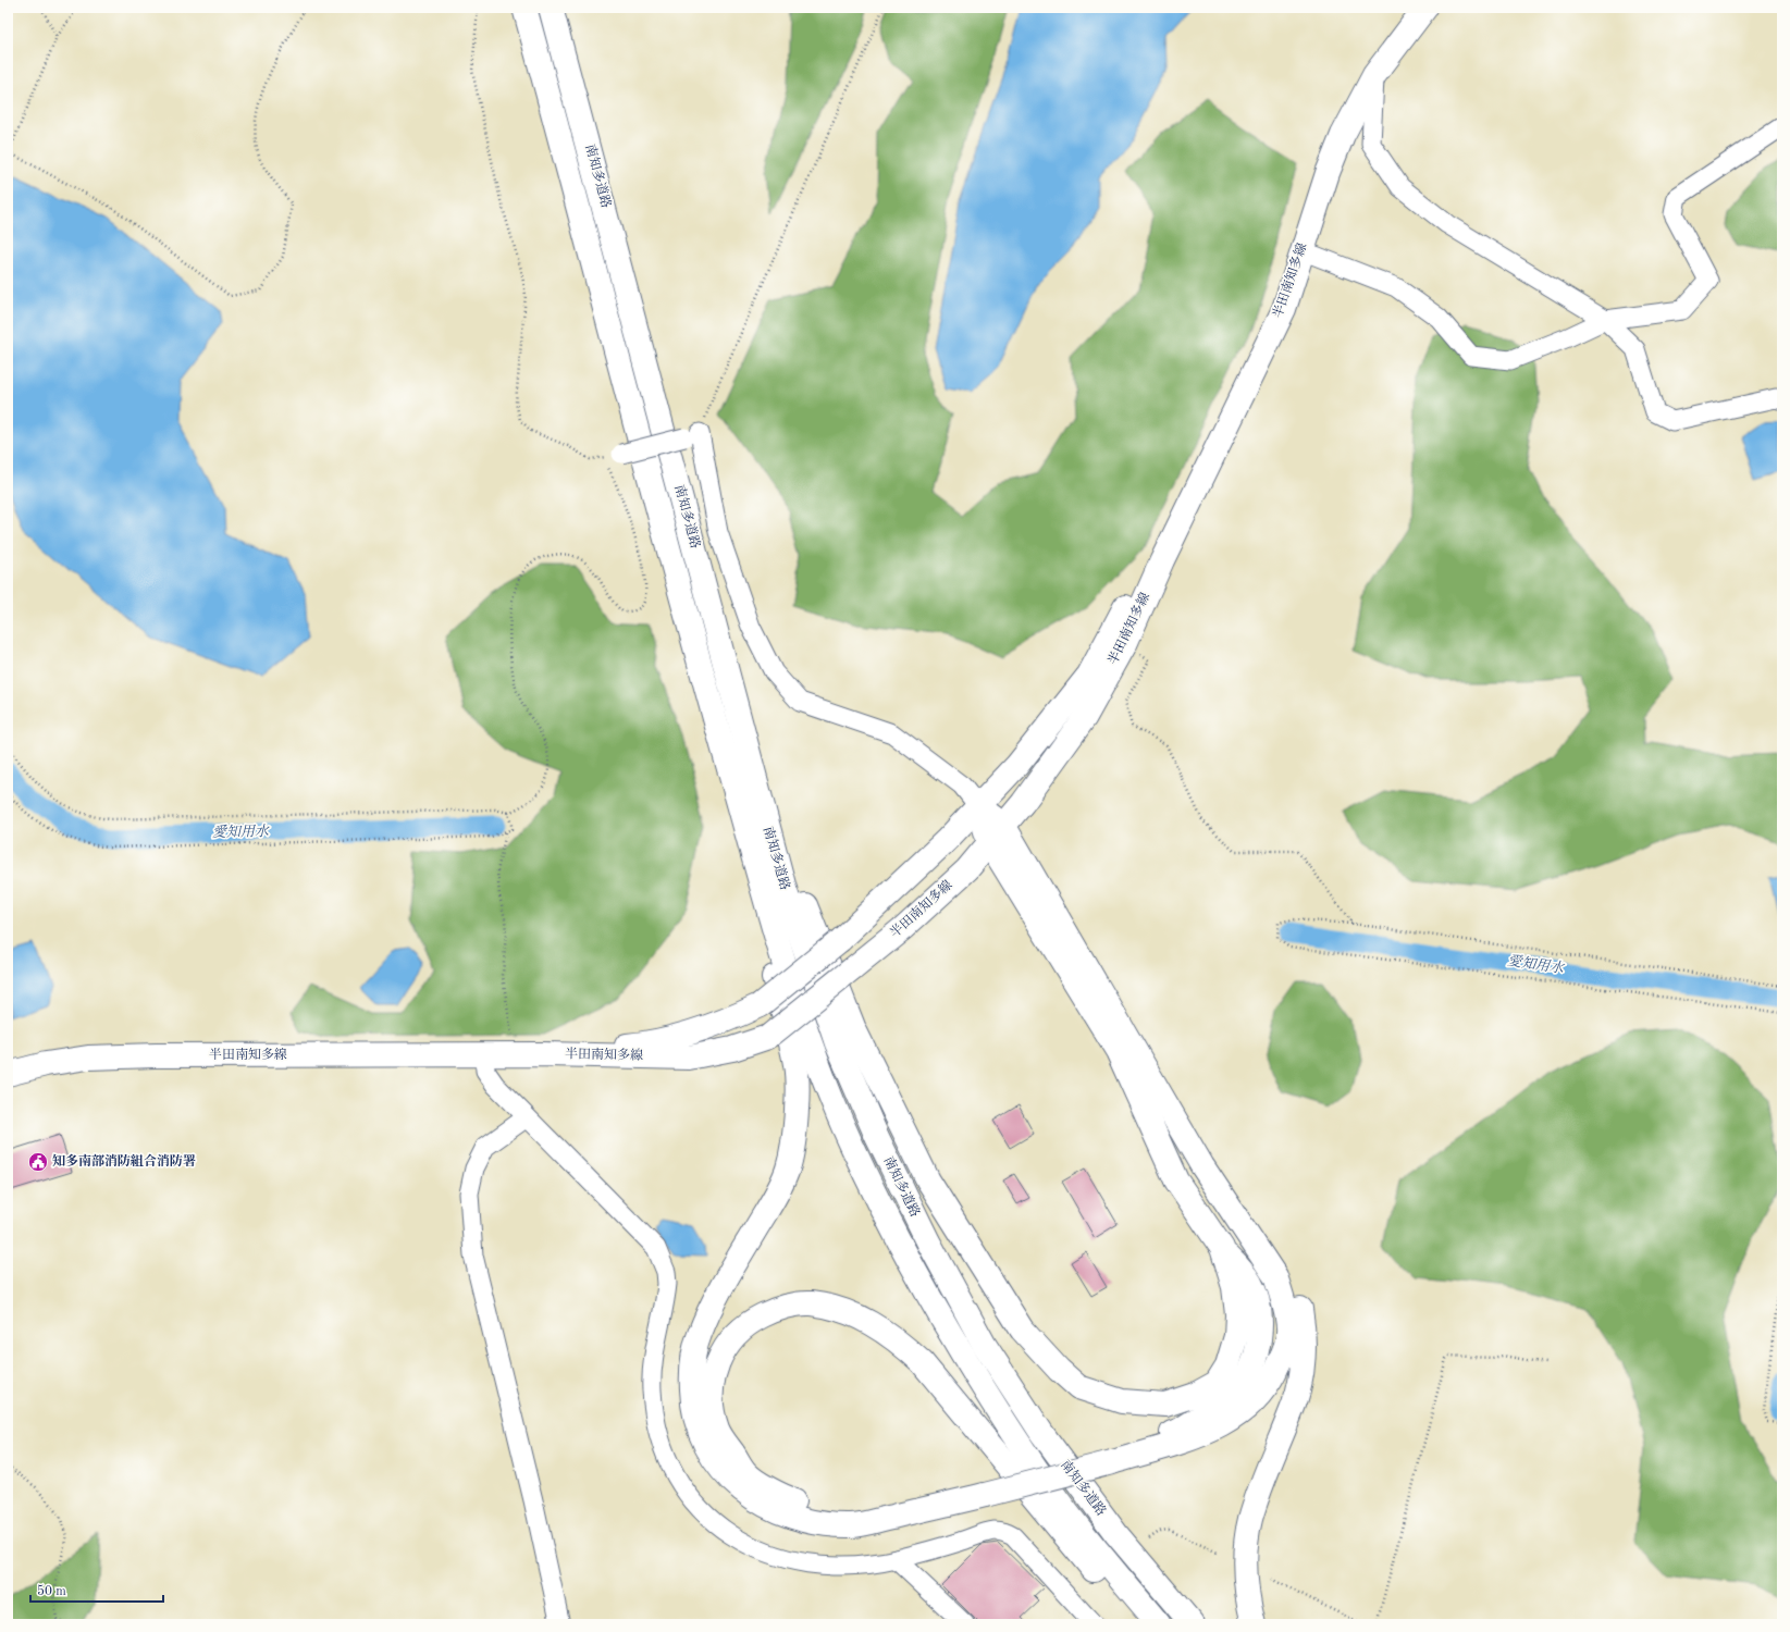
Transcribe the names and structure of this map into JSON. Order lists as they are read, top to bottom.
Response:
{
  "streets": {
    "main road": ["南知多道路", "半田南知多線"]
  },
  "water": ["愛知用水"],
  "places": {
    "public building": ["知多南部消防組合消防署"]
  },
  "scale_bar": "50 m"
}
